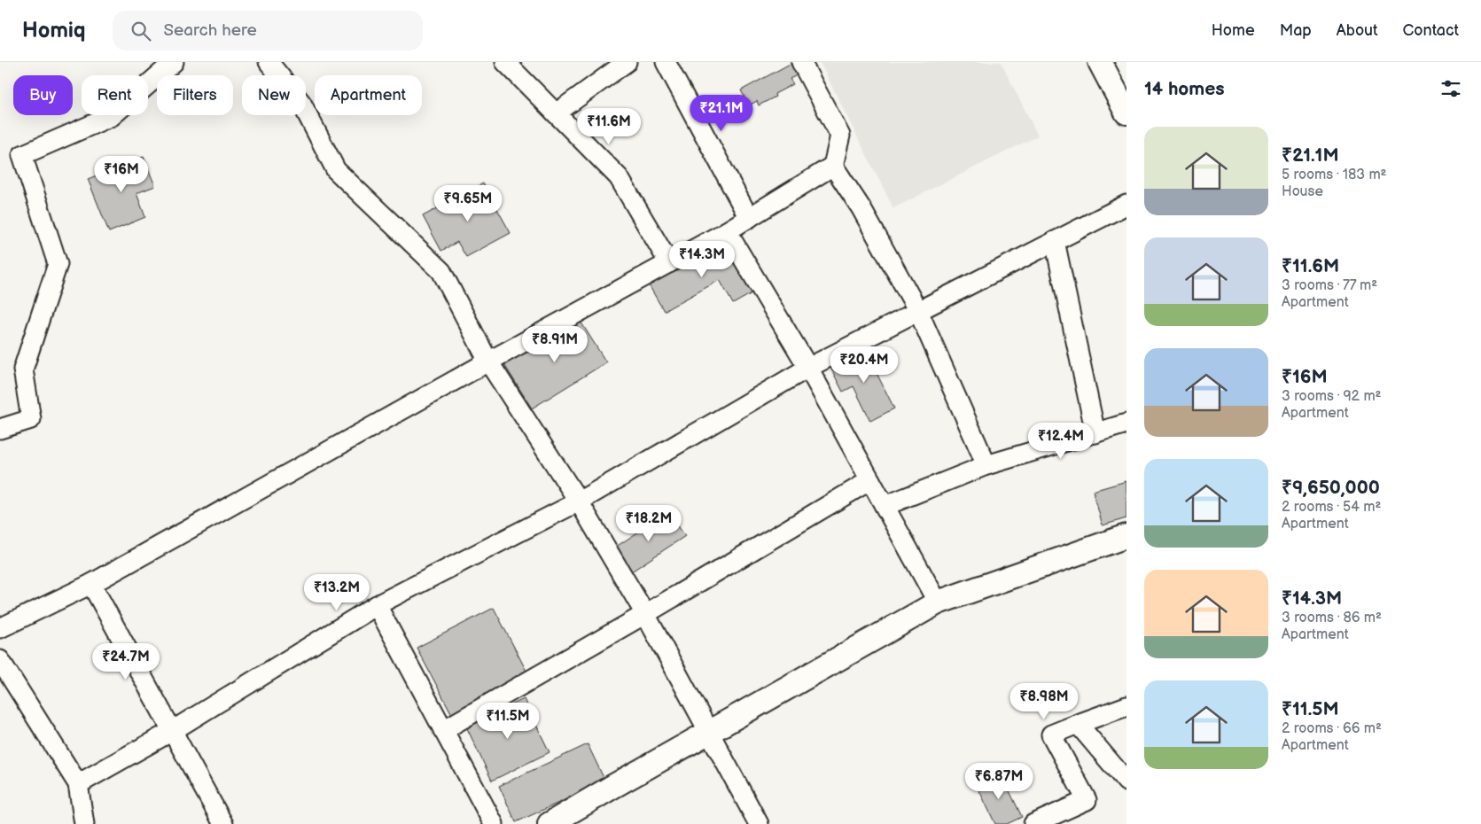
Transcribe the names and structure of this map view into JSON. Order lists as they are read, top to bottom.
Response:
{
  "page": {
    "header": "Homiq",
    "search": "Search here",
    "nav": [
      "Home",
      "Map",
      "About",
      "Contact"
    ],
    "heading": "14 homes",
    "chip": [
      "Buy",
      "Rent",
      "Filters",
      "New",
      "Apartment"
    ],
    "price": [
      "₹21.1M",
      "₹11.6M",
      "₹16M",
      "₹9.65M",
      "₹14.3M",
      "₹8.91M",
      "₹20.4M",
      "₹12.4M",
      "₹18.2M",
      "₹13.2M",
      "₹24.7M",
      "₹8.98M",
      "₹11.5M",
      "₹6.87M"
    ],
    "list": [
      {
        "name": "₹21.1M",
        "note": "5 rooms · 183 m² · House"
      },
      {
        "name": "₹11.6M",
        "note": "3 rooms · 77 m² · Apartment"
      },
      {
        "name": "₹16M",
        "note": "3 rooms · 92 m² · Apartment"
      },
      {
        "name": "₹9,650,000",
        "note": "2 rooms · 54 m² · Apartment"
      },
      {
        "name": "₹14.3M",
        "note": "3 rooms · 86 m² · Apartment"
      },
      {
        "name": "₹11.5M",
        "note": "2 rooms · 66 m² · Apartment"
      }
    ]
  }
}
